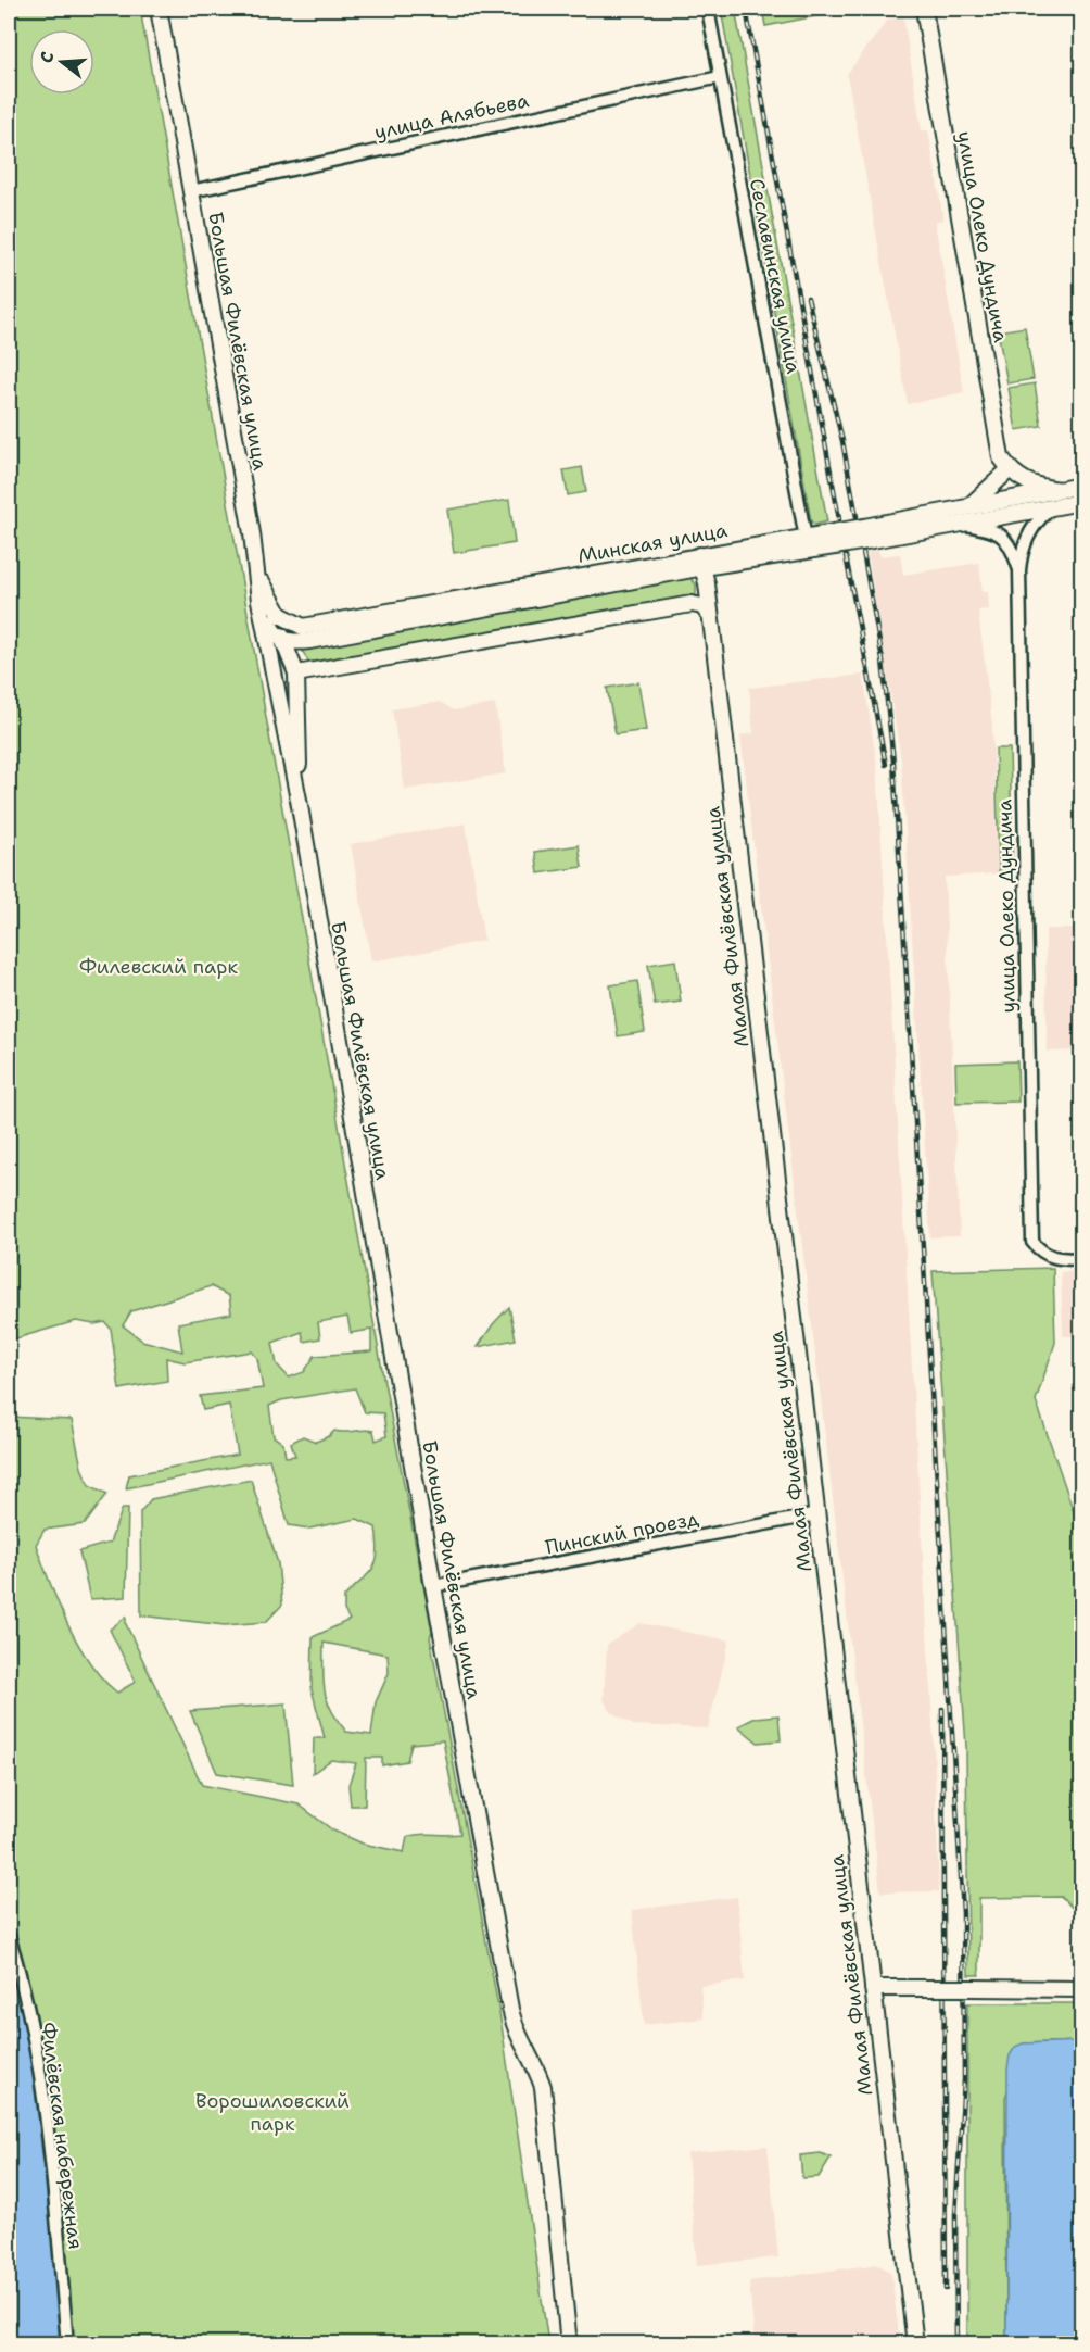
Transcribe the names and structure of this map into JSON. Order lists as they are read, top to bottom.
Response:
{
  "streets": {
    "street": [
      "улица Алябьева",
      "улица Олеко Дундича",
      "Сеславинская улица",
      "Большая Филёвская улица",
      "Минская улица",
      "Малая Филёвская улица",
      "Пинский проезд",
      "Филёвская набережная"
    ]
  },
  "crossings": [
    ["улица Алябьева", "Сеславинская улица"],
    ["улица Алябьева", "Большая Филёвская улица"],
    ["улица Олеко Дундича", "Минская улица"],
    ["Сеславинская улица", "Минская улица"],
    ["Большая Филёвская улица", "Минская улица"],
    ["Большая Филёвская улица", "Пинский проезд"],
    ["Минская улица", "Малая Филёвская улица"],
    ["Малая Филёвская улица", "Пинский проезд"]
  ],
  "parks": ["Филевский парк", "Ворошиловский парк"],
  "north": "left"
}
